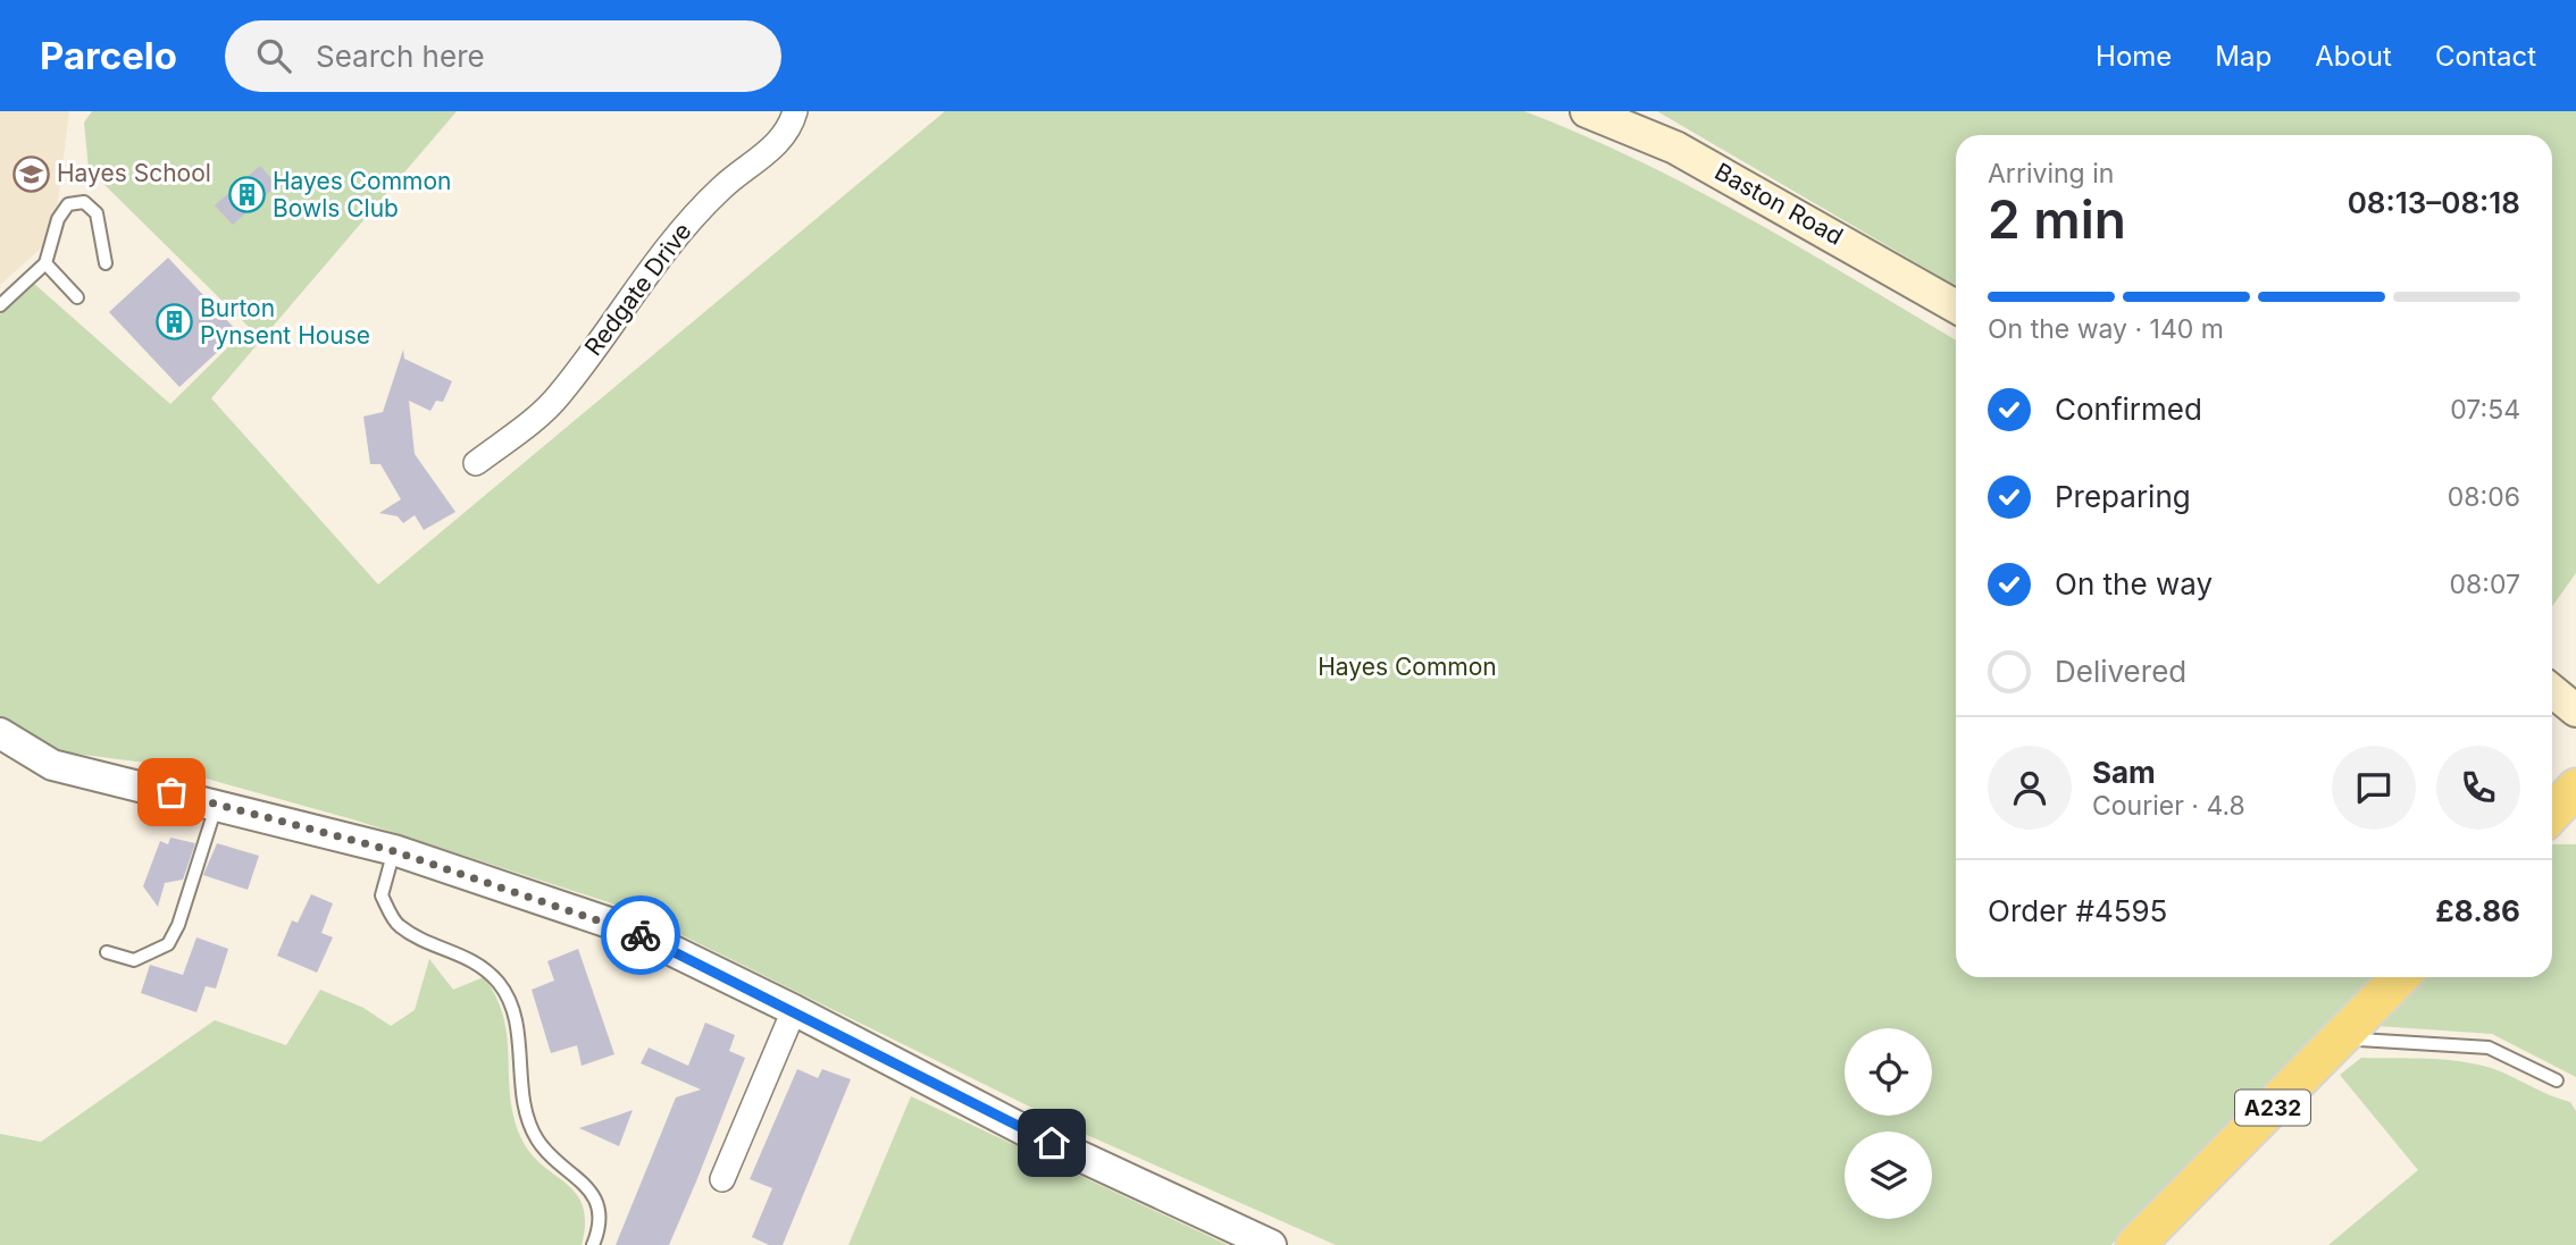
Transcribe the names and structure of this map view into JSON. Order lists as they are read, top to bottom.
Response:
{
  "streets": {
    "highway": ["A232"],
    "main road": ["Baston Road"],
    "street": ["Redgate Drive"]
  },
  "parks": ["Hayes Common"],
  "places": {
    "school or university": ["Hayes School"],
    "building": ["Hayes Common Bowls Club", "Burton Pynsent House"]
  },
  "page": {
    "header": "Parcelo",
    "search": "Search here",
    "nav": [
      "Home",
      "Map",
      "About",
      "Contact"
    ],
    "heading": ["2 min", "Arriving in", "08:13–08:18"],
    "panel": [
      "Sam",
      "Courier · 4.8",
      "Order #4595",
      "£8.86"
    ],
    "bar": "On the way · 140 m",
    "list": [
      ["Confirmed", "07:54"],
      ["Preparing", "08:06"],
      ["On the way", "08:07"],
      "Delivered"
    ]
  }
}
